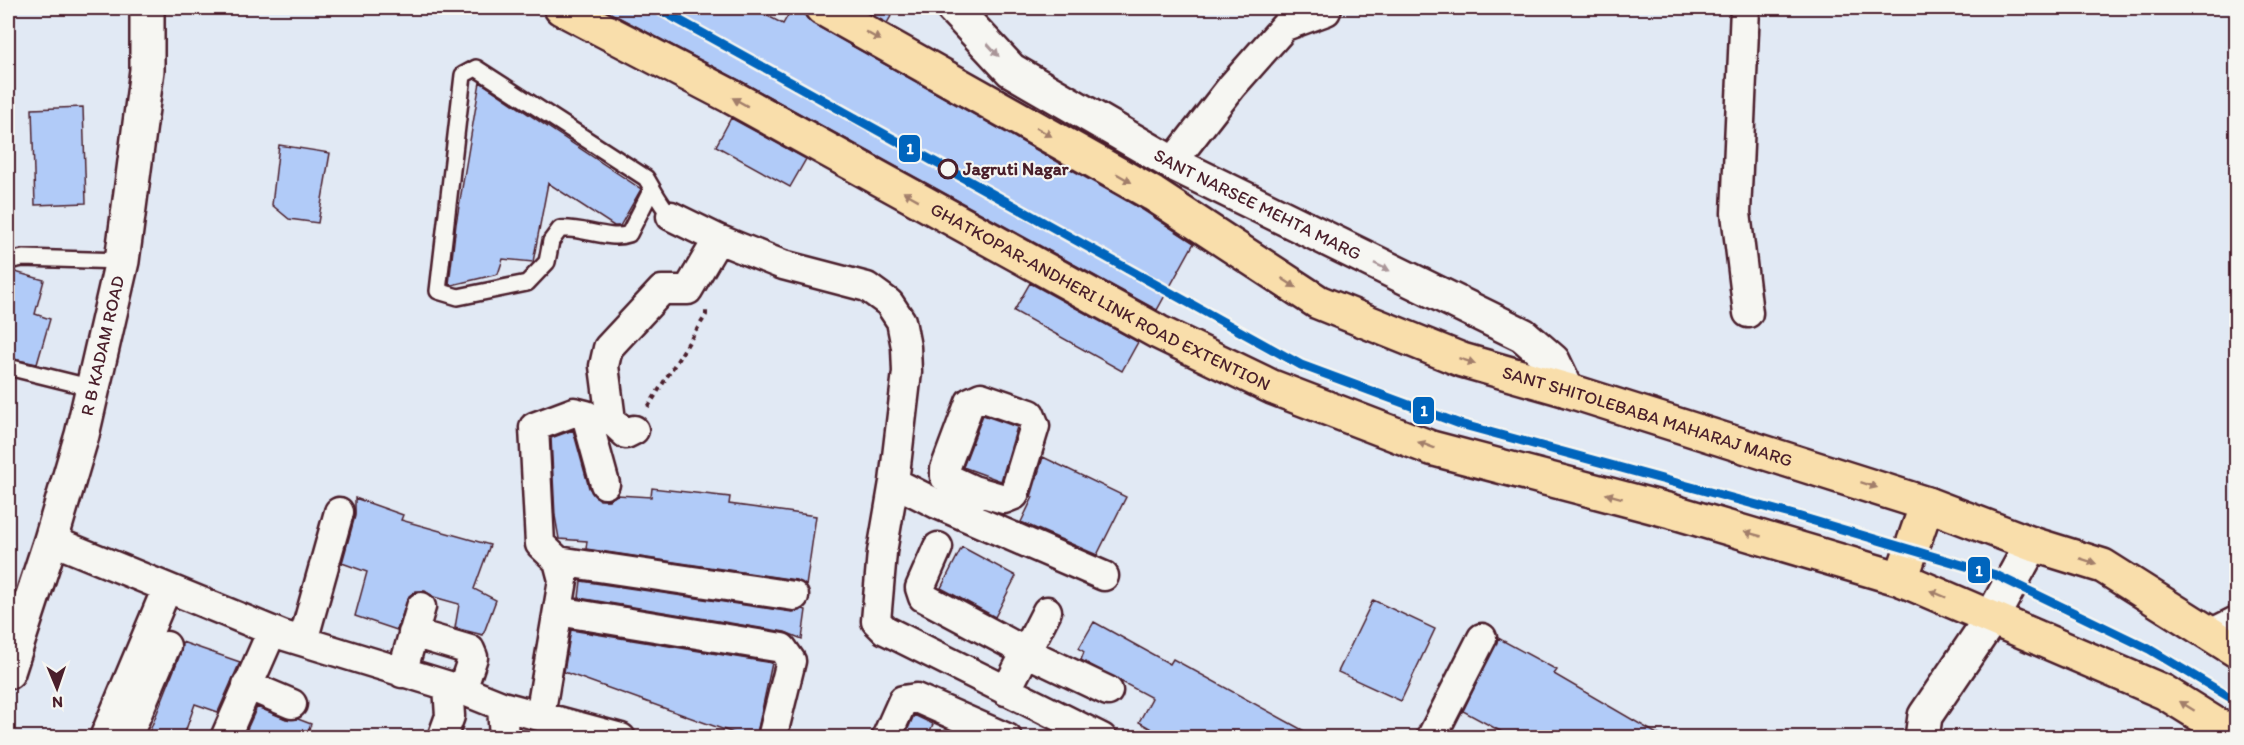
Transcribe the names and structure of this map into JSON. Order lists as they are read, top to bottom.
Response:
{
  "streets": {
    "main road": ["GHATKOPAR-ANDHERI LINK ROAD EXTENTION", "SANT SHITOLEBABA MAHARAJ MARG"],
    "street": ["SANT NARSEE MEHTA MARG", "R B KADAM ROAD"]
  },
  "crossings": [
    ["SANT NARSEE MEHTA MARG", "SANT SHITOLEBABA MAHARAJ MARG"]
  ],
  "one_way": ["SANT NARSEE MEHTA MARG", "GHATKOPAR-ANDHERI LINK ROAD EXTENTION", "SANT SHITOLEBABA MAHARAJ MARG"],
  "places": ["Jagruti Nagar"],
  "lines": ["transit line 1"],
  "north": "bottom"
}
